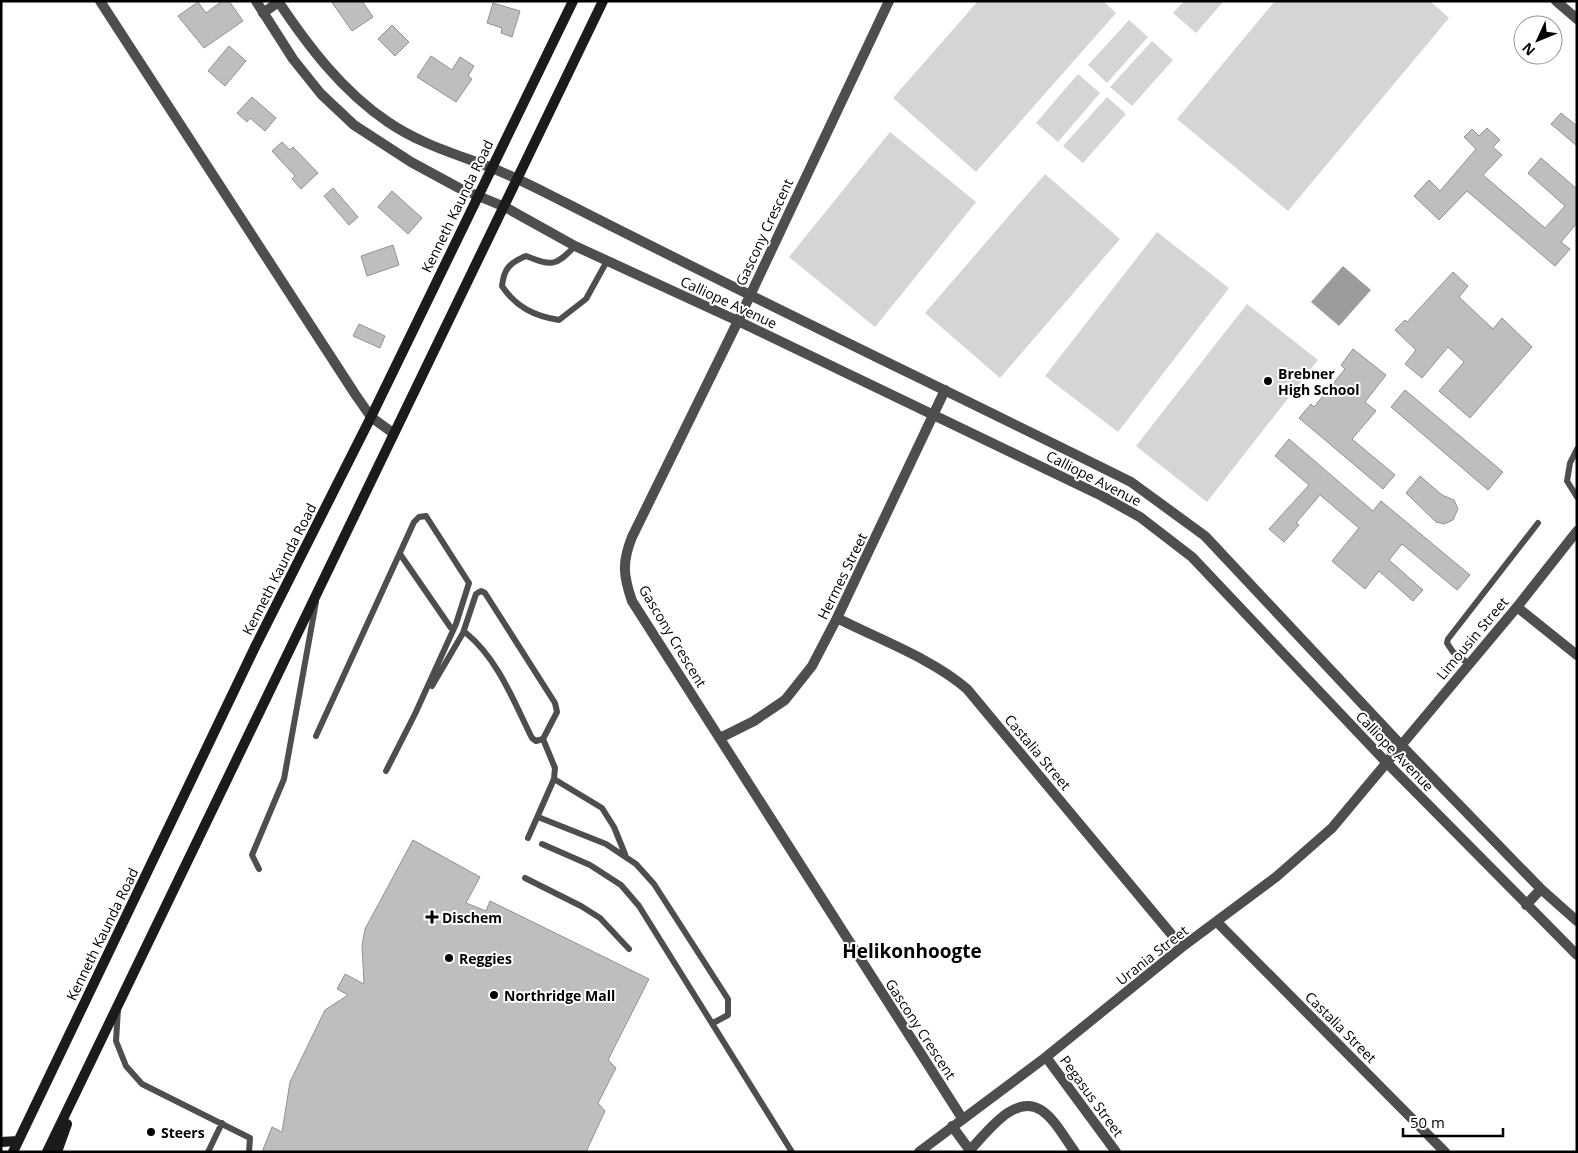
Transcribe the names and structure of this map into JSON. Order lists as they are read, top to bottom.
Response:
{
  "streets": {
    "main road": ["Kenneth Kaunda Road"],
    "street": [
      "Gascony Crescent",
      "Calliope Avenue",
      "Hermes Street",
      "Limousin Street",
      "Castalia Street",
      "Urania Street",
      "Pegasus Street"
    ]
  },
  "crossings": [
    ["Kenneth Kaunda Road", "Calliope Avenue"],
    ["Gascony Crescent", "Calliope Avenue"],
    ["Gascony Crescent", "Hermes Street"],
    ["Gascony Crescent", "Urania Street"],
    ["Calliope Avenue", "Hermes Street"],
    ["Calliope Avenue", "Limousin Street"],
    ["Calliope Avenue", "Urania Street"],
    ["Hermes Street", "Castalia Street"],
    ["Limousin Street", "Urania Street"],
    ["Castalia Street", "Urania Street"],
    ["Urania Street", "Pegasus Street"]
  ],
  "districts": ["Helikonhoogte"],
  "places": {
    "other": [
      "Brebner High School",
      "Reggies",
      "Northridge Mall",
      "Steers"
    ],
    "health": ["Dischem"]
  },
  "scale_bar": "50 m",
  "north": "bottom left"
}
